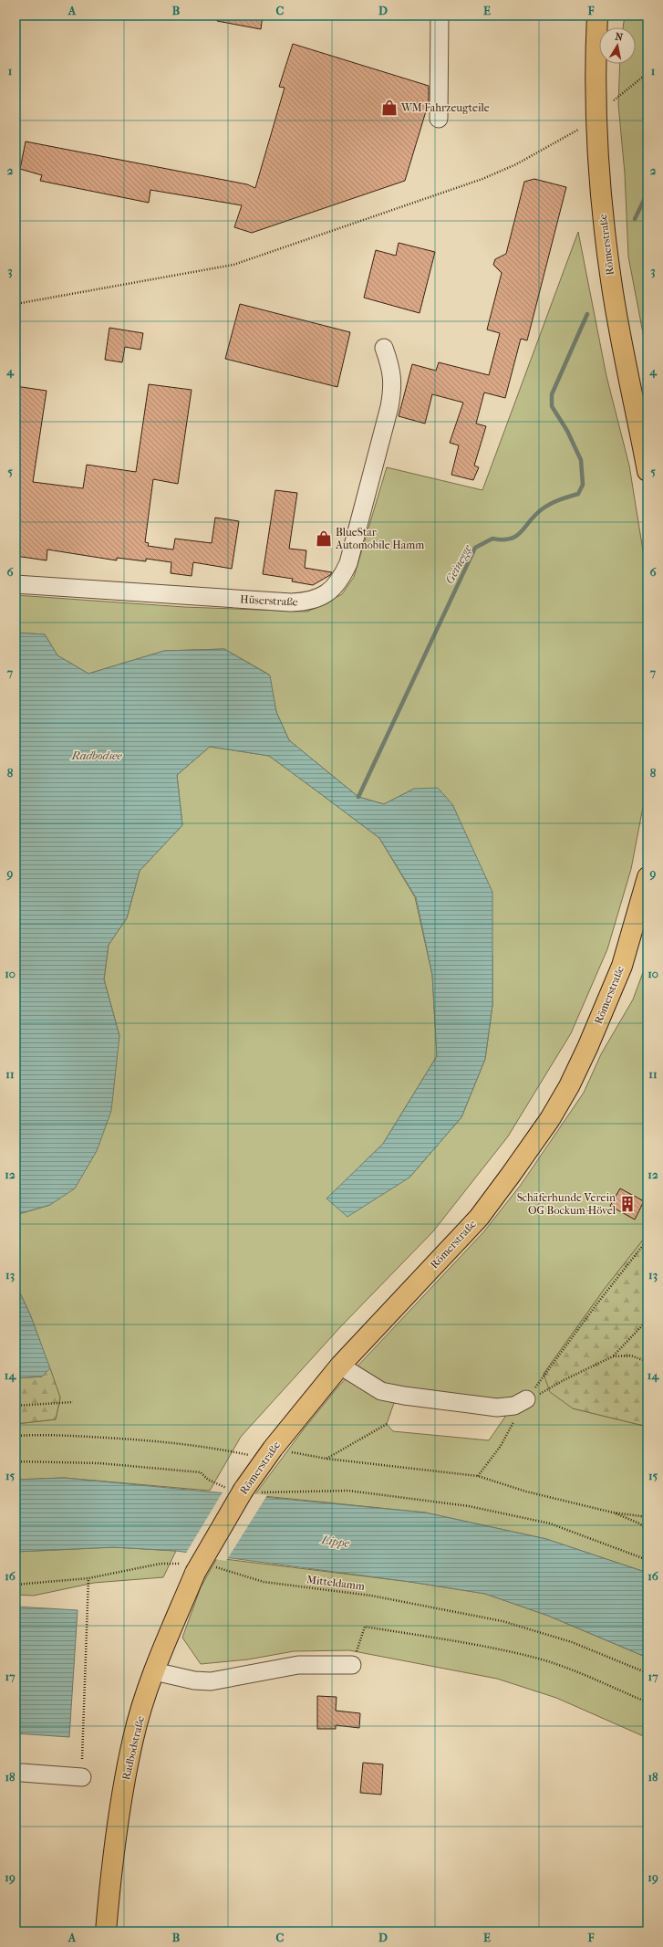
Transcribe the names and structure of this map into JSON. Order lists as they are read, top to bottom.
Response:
{
  "streets": {
    "main road": ["Römerstraße", "Radbodstraße"],
    "street": ["Hüserstraße"],
    "path": ["Mitteldamm"]
  },
  "crossings": [
    ["Römerstraße", "Mitteldamm"],
    ["Römerstraße", "Radbodstraße"],
    ["Mitteldamm", "Radbodstraße"]
  ],
  "water": ["Geinegge", "Radbodsee", "Lippe"],
  "places": {
    "shop": ["WM Fahrzeugteile", "BlueStar Automobile Hamm"],
    "building": ["Schäferhunde Verein OG Bockum-Hövel"]
  },
  "north": "top",
  "grid": {
    "columns": [
      "A",
      "B",
      "C",
      "D",
      "E",
      "F"
    ],
    "rows": [
      "1",
      "2",
      "3",
      "4",
      "5",
      "6",
      "7",
      "8",
      "9",
      "10",
      "11",
      "12",
      "13",
      "14",
      "15",
      "16",
      "17",
      "18",
      "19"
    ]
  }
}
